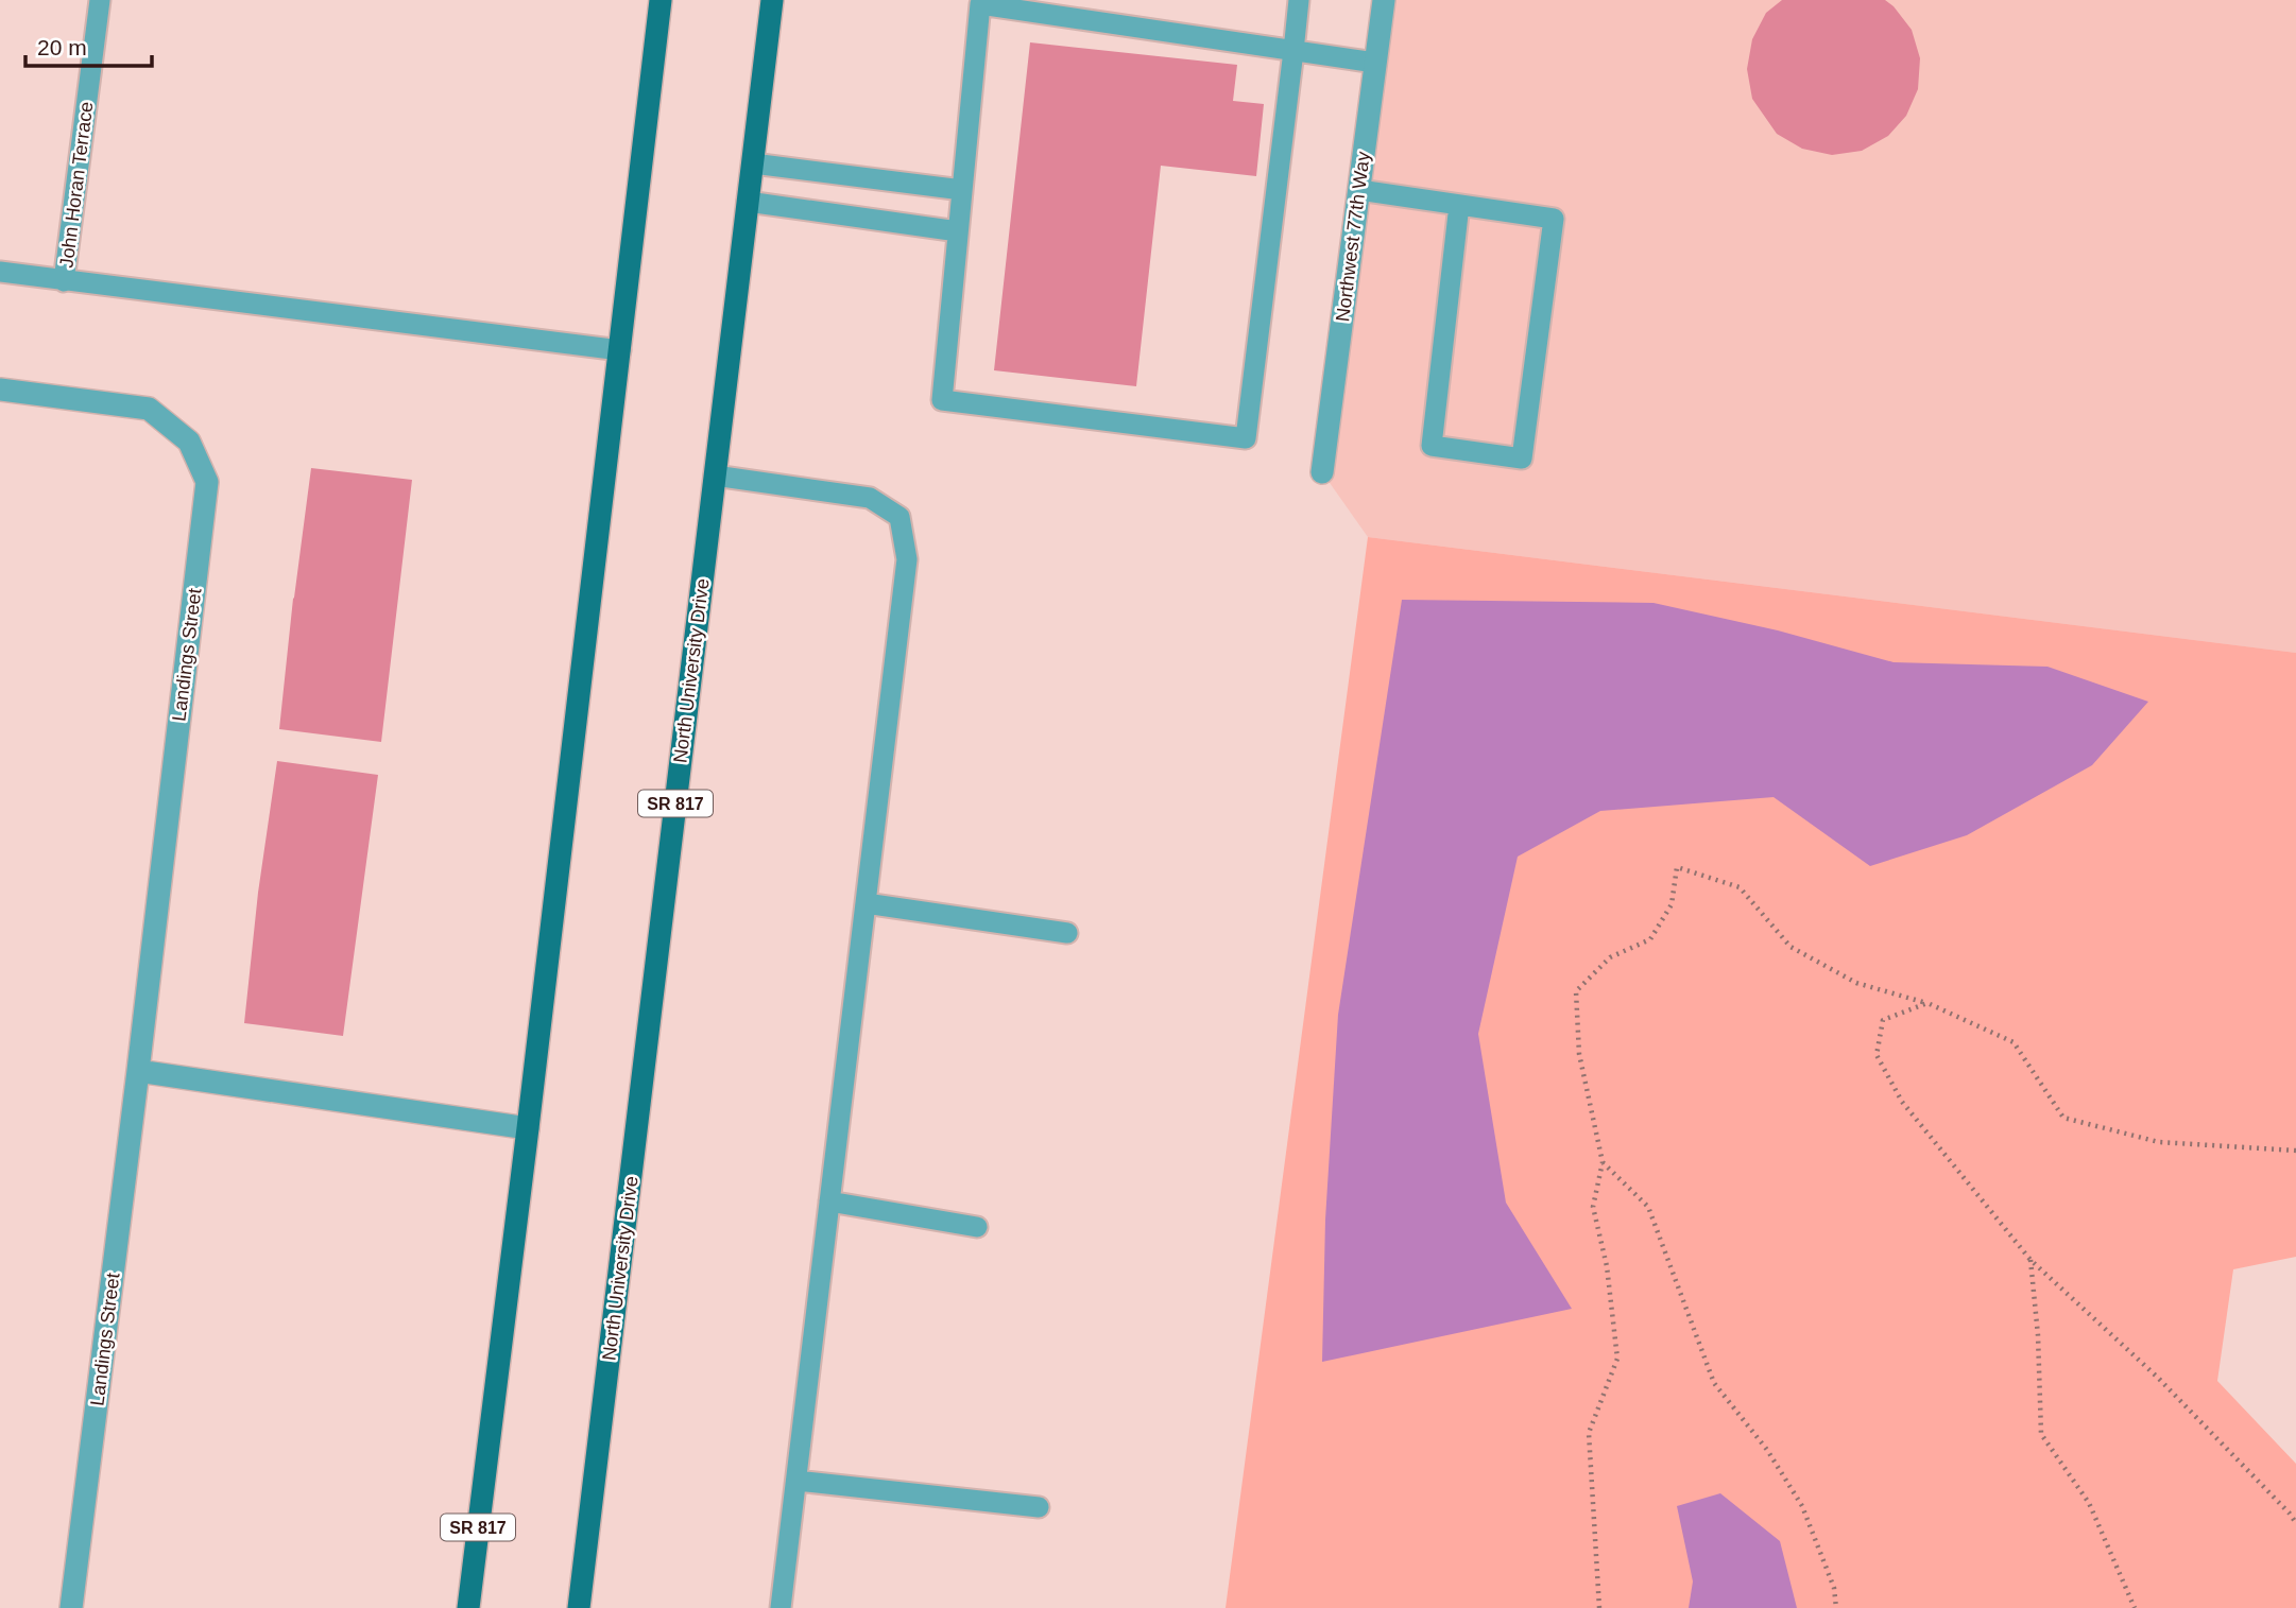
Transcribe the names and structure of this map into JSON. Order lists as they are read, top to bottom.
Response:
{
  "streets": {
    "main road": ["North University Drive", "SR 817"],
    "street": ["Northwest 77th Way", "Landings Street"],
    "lane": ["John Horan Terrace"]
  },
  "scale_bar": "20 m"
}
